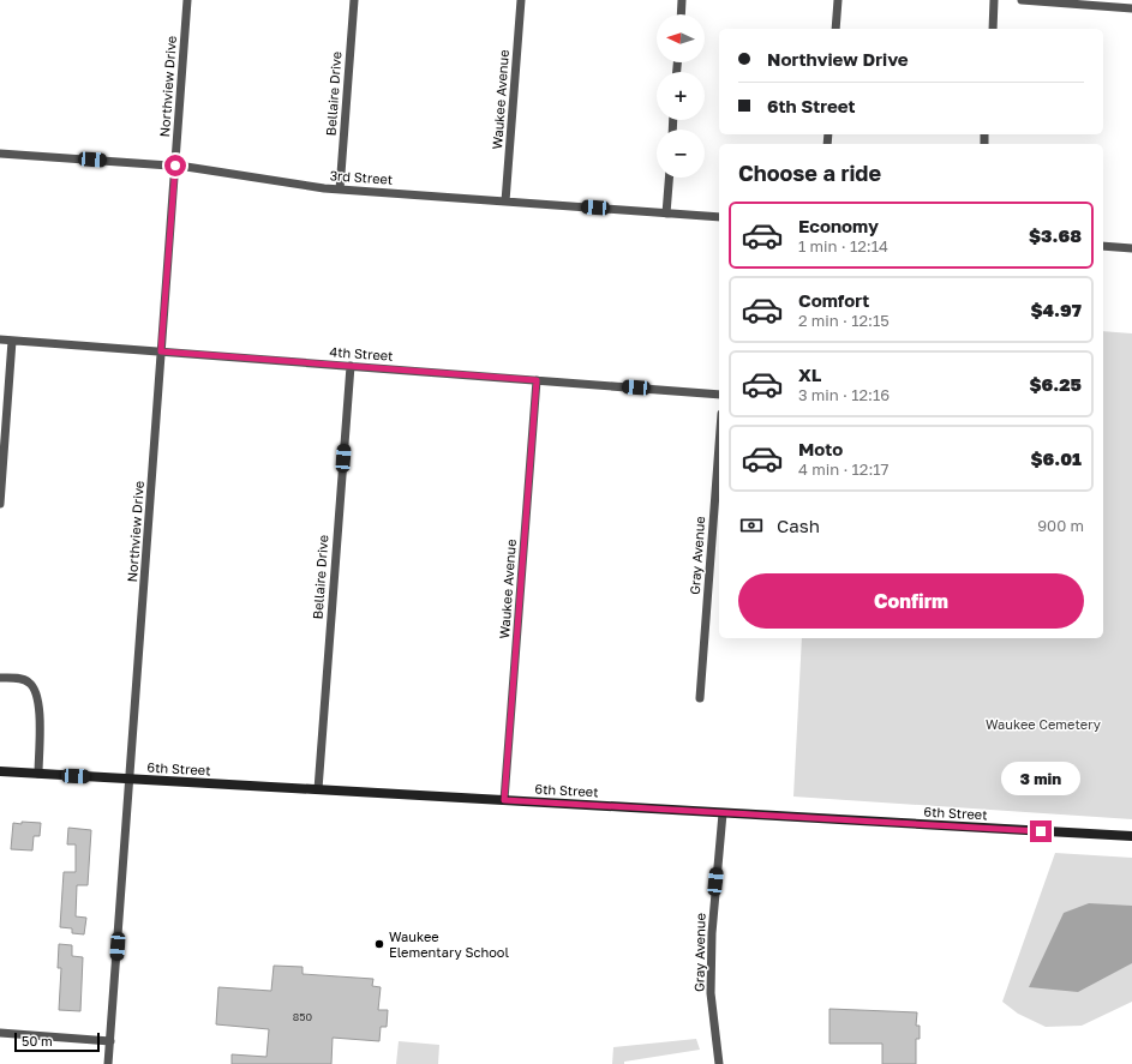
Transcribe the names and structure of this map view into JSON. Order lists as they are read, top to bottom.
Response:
{
  "streets": {
    "main road": ["6th Street"],
    "street": [
      "Northview Drive",
      "Bellaire Drive",
      "Waukee Avenue",
      "3rd Street",
      "4th Street",
      "Gray Avenue"
    ]
  },
  "crossings": [
    ["Northview Drive", "3rd Street"],
    ["Northview Drive", "4th Street"],
    ["Northview Drive", "6th Street"],
    ["Bellaire Drive", "3rd Street"],
    ["Bellaire Drive", "4th Street"],
    ["Bellaire Drive", "6th Street"],
    ["Waukee Avenue", "3rd Street"],
    ["Waukee Avenue", "4th Street"],
    ["Waukee Avenue", "6th Street"],
    ["Gray Avenue", "6th Street"]
  ],
  "parks": ["Waukee Cemetery"],
  "places": ["Waukee Elementary School"],
  "house_numbers": ["850"],
  "scale_bar": "50 m",
  "north": "left",
  "page": {
    "map_buttons": ["+", "−"],
    "banner": ["Northview Drive", "6th Street"],
    "heading": "Choose a ride",
    "list": [
      {
        "name": "Economy",
        "note": "1 min · 12:14",
        "value": "$3.68"
      },
      {
        "name": "Comfort",
        "note": "2 min · 12:15",
        "value": "$4.97"
      },
      {
        "name": "XL",
        "note": "3 min · 12:16",
        "value": "$6.25"
      },
      {
        "name": "Moto",
        "note": "4 min · 12:17",
        "value": "$6.01"
      }
    ],
    "pay": ["Cash", "900 m"],
    "buttons": "Confirm",
    "bubble": "3 min",
    "scale": "50 m"
  }
}
